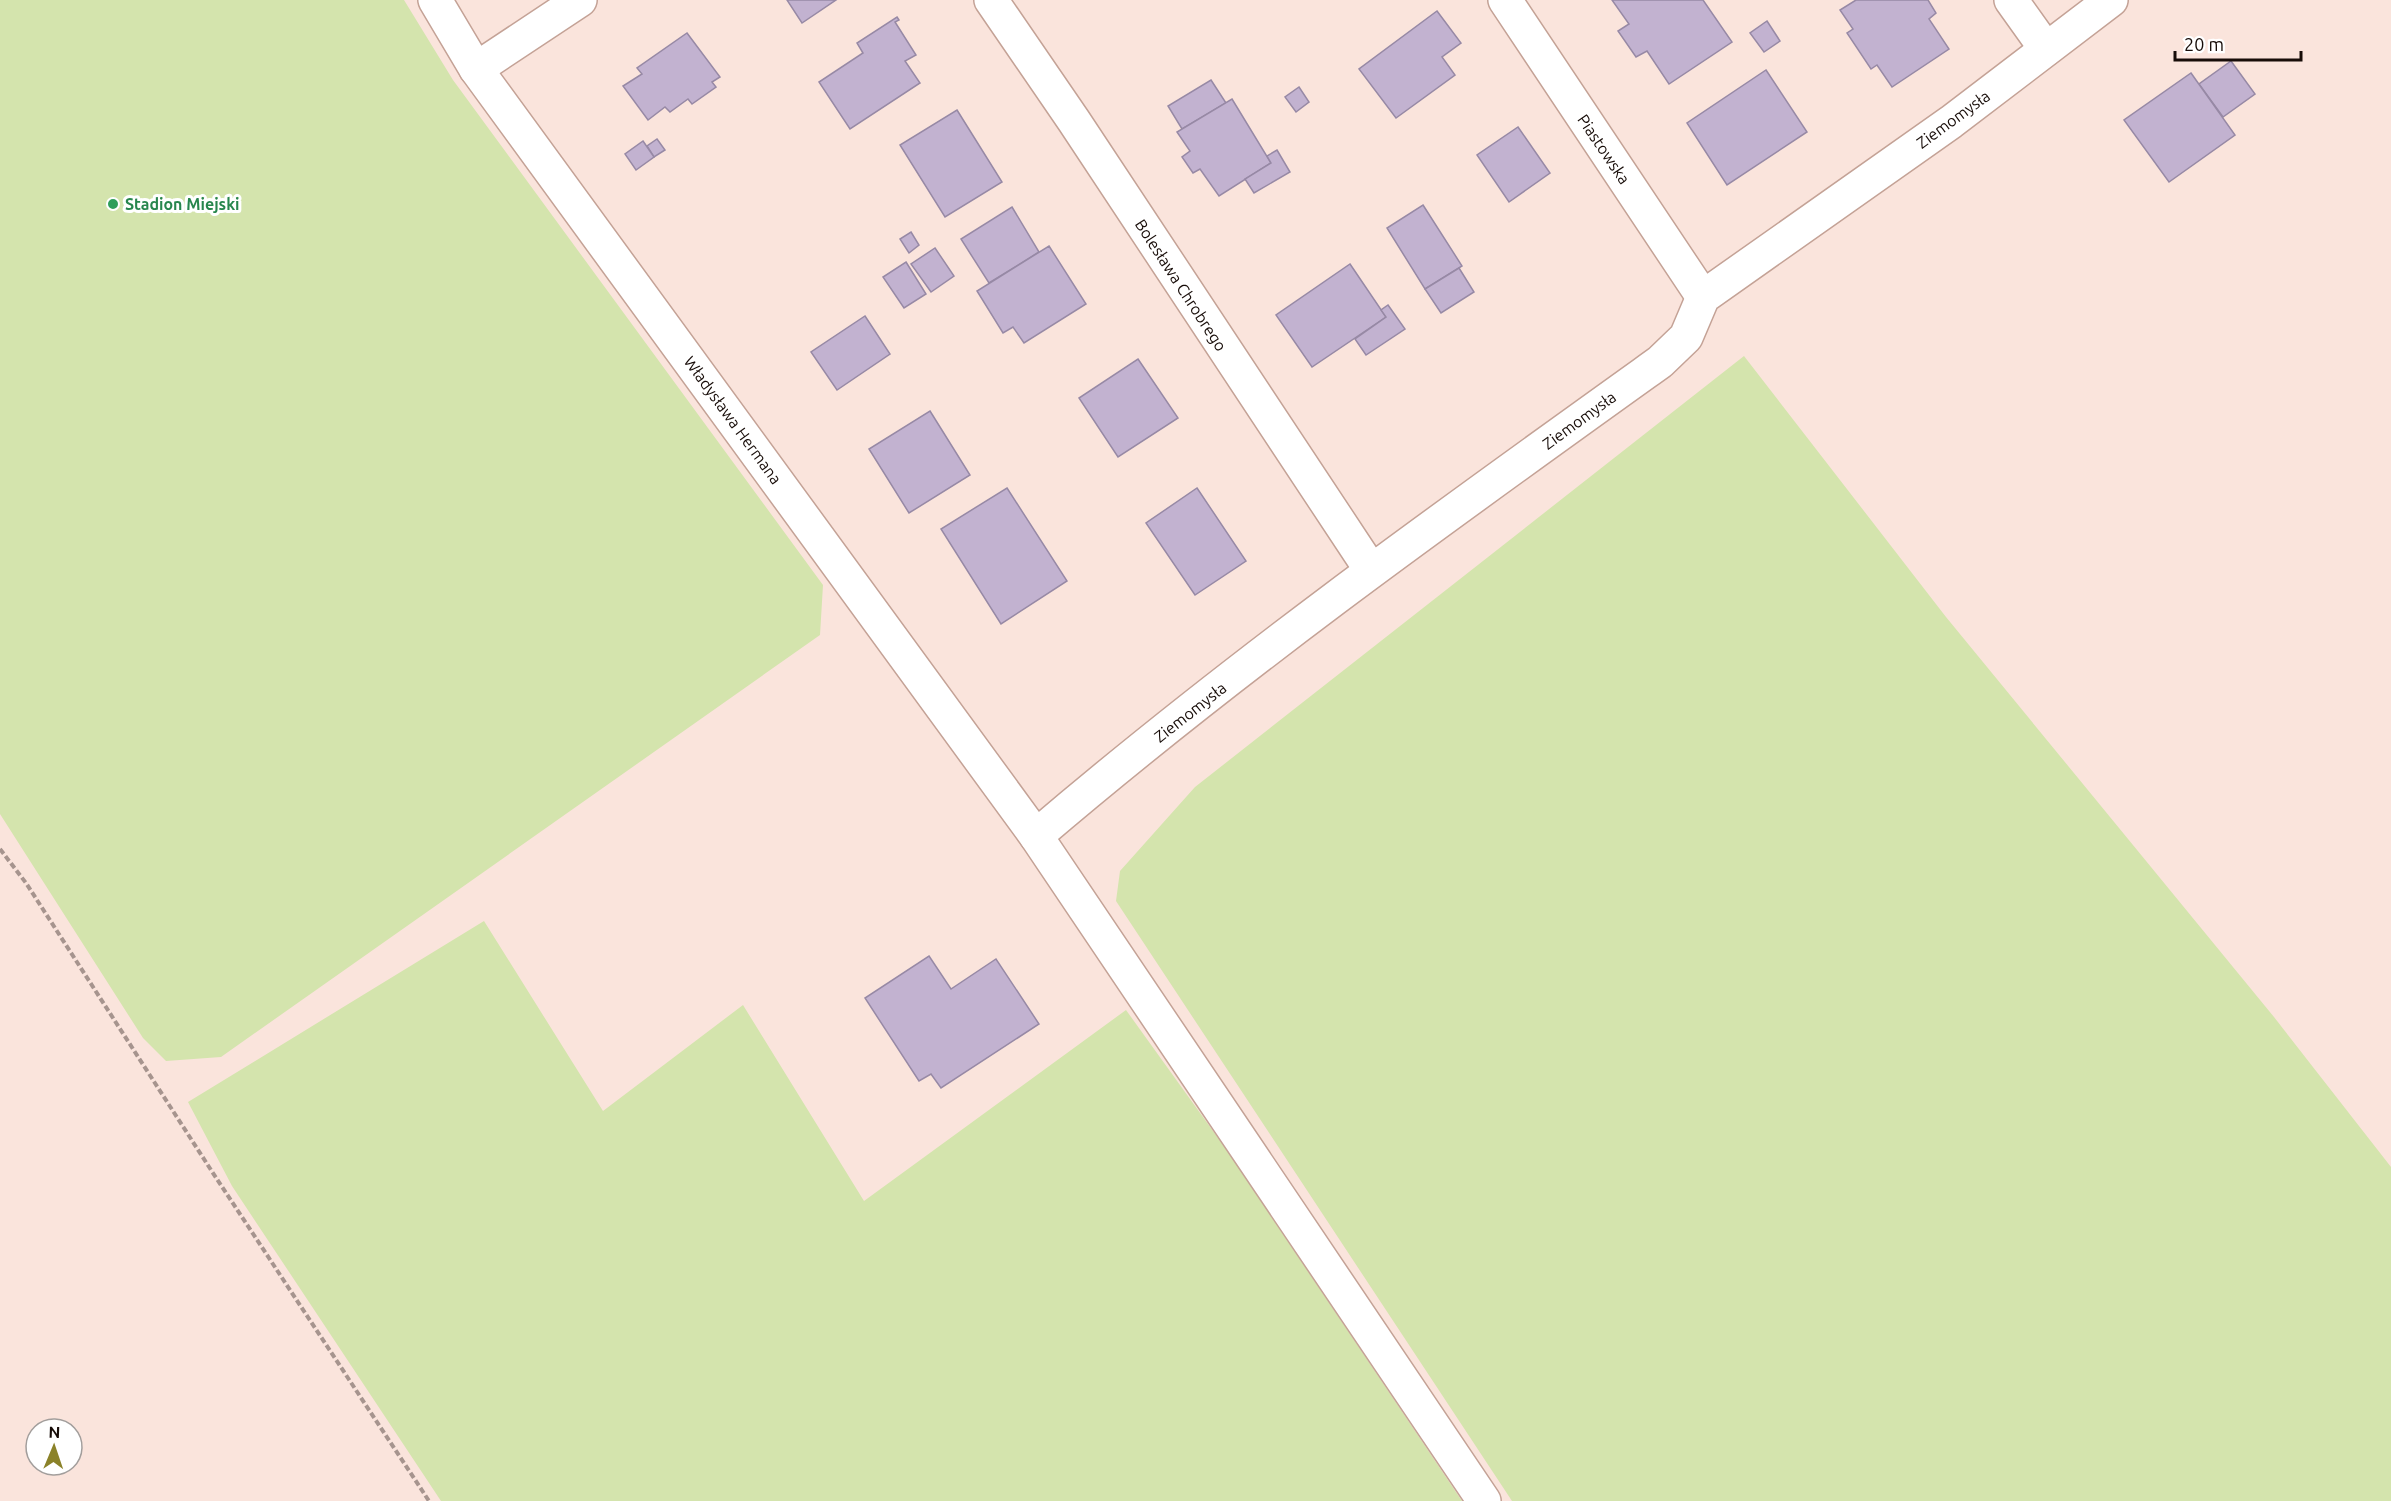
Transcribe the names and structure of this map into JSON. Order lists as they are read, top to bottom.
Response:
{
  "streets": {
    "street": [
      "Ziemomysła",
      "Piastowska",
      "Bolesława Chrobrego",
      "Władysława Hermana"
    ]
  },
  "crossings": [
    ["Ziemomysła", "Piastowska"],
    ["Ziemomysła", "Bolesława Chrobrego"],
    ["Ziemomysła", "Władysława Hermana"]
  ],
  "places": ["Stadion Miejski"],
  "scale_bar": "20 m",
  "north": "top"
}
